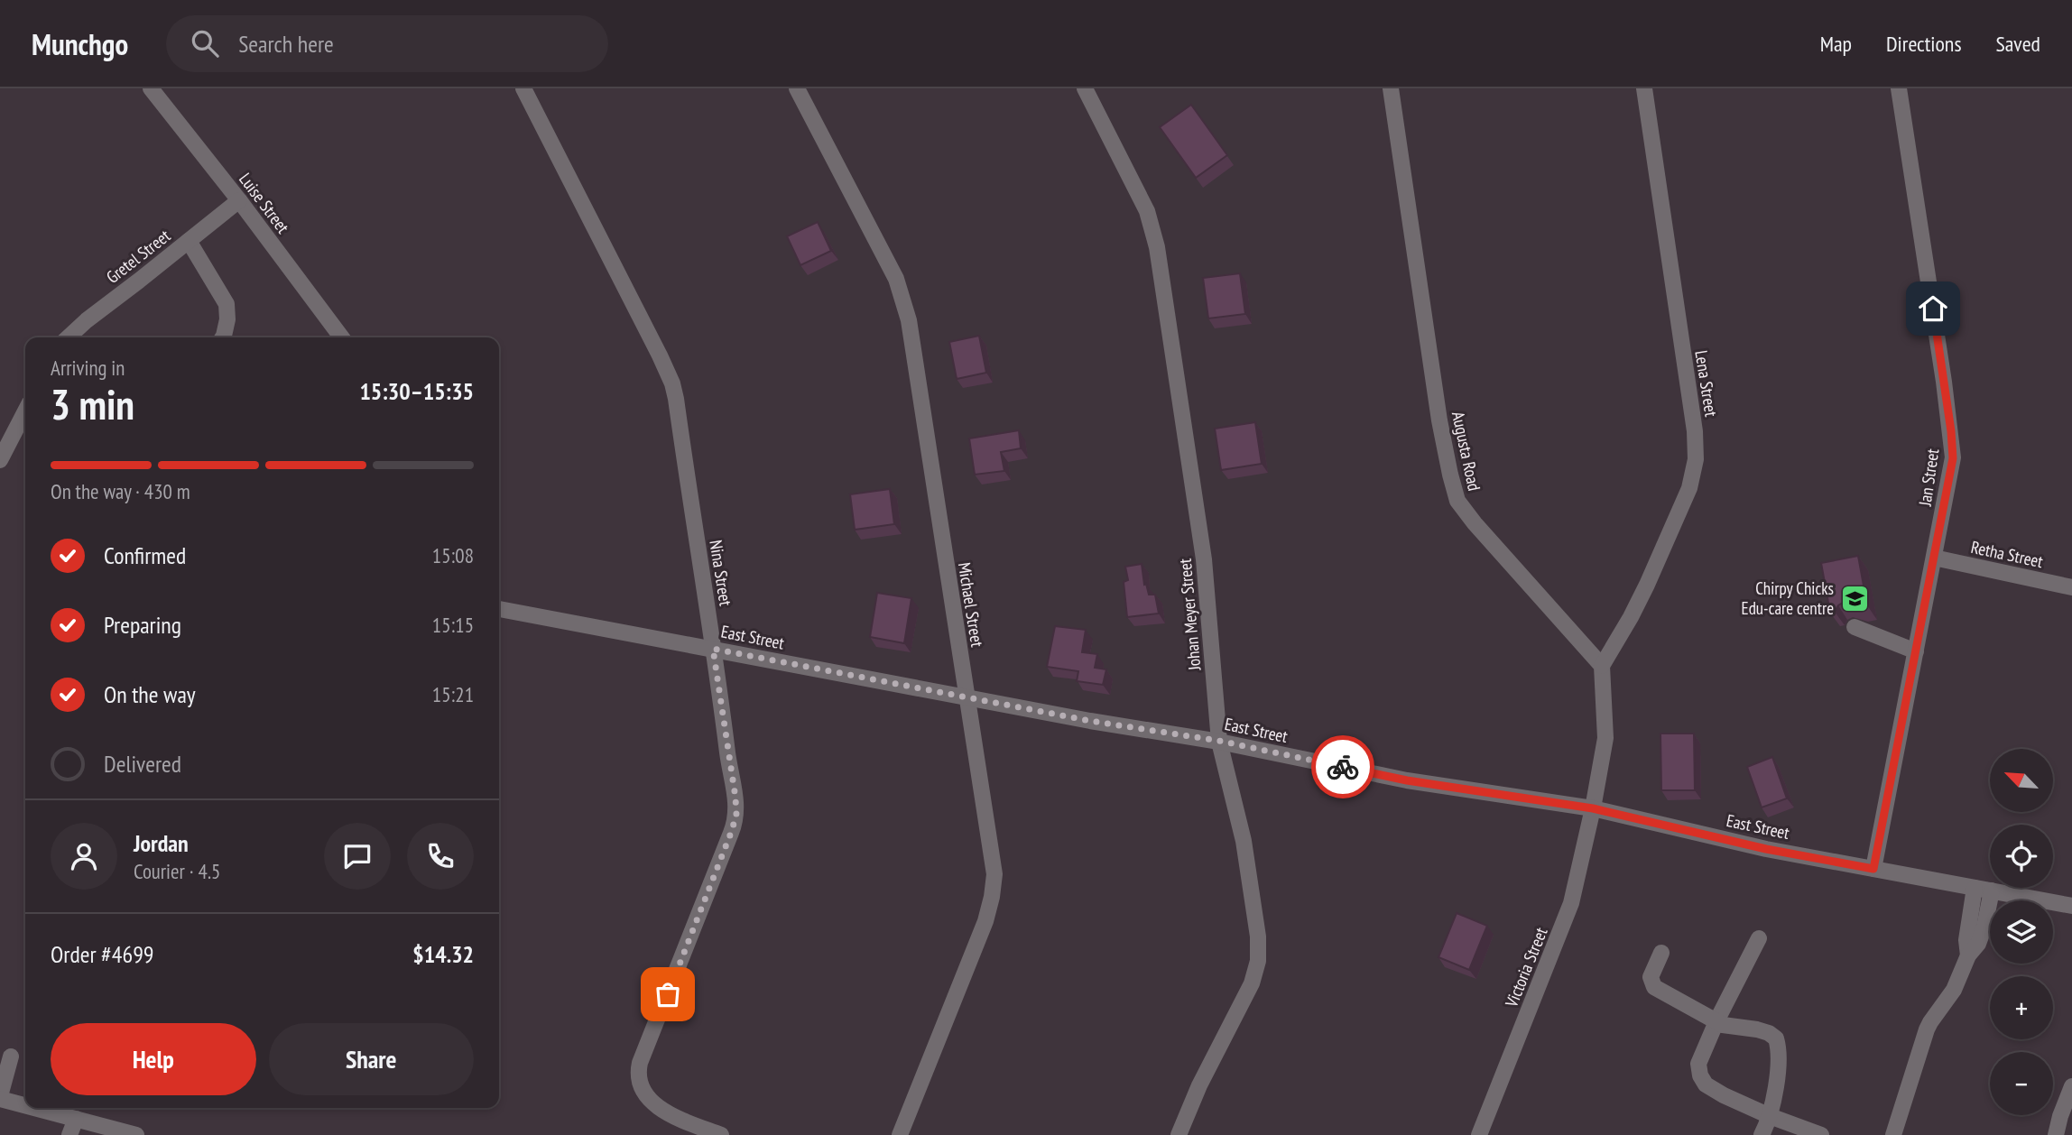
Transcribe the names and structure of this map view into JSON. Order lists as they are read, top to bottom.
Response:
{
  "streets": {
    "street": [
      "Luise Street",
      "Gretel Street",
      "Lena Street",
      "Augusta Road",
      "Jan Street",
      "Retha Street",
      "Nina Street",
      "Michael Street",
      "Johan Meyer Street",
      "East Street",
      "Victoria Street"
    ]
  },
  "crossings": [
    ["Luise Street", "Gretel Street"],
    ["Lena Street", "Augusta Road"],
    ["Jan Street", "Retha Street"],
    ["Jan Street", "East Street"],
    ["Nina Street", "East Street"],
    ["Michael Street", "East Street"],
    ["Johan Meyer Street", "East Street"],
    ["East Street", "Victoria Street"]
  ],
  "places": {
    "school or university": ["Chirpy Chicks Edu-care centre"]
  },
  "north": "top left",
  "page": {
    "header": "Munchgo",
    "search": "Search here",
    "nav": ["Map", "Directions", "Saved"],
    "heading": ["3 min", "Arriving in", "15:30–15:35"],
    "panel": [
      "Jordan",
      "Courier · 4.5",
      "Order #4699",
      "$14.32"
    ],
    "bar": "On the way · 430 m",
    "list": [
      ["Confirmed", "15:08"],
      ["Preparing", "15:15"],
      ["On the way", "15:21"],
      "Delivered"
    ],
    "map_buttons": ["+", "−"],
    "buttons": ["Help", "Share"]
  }
}
